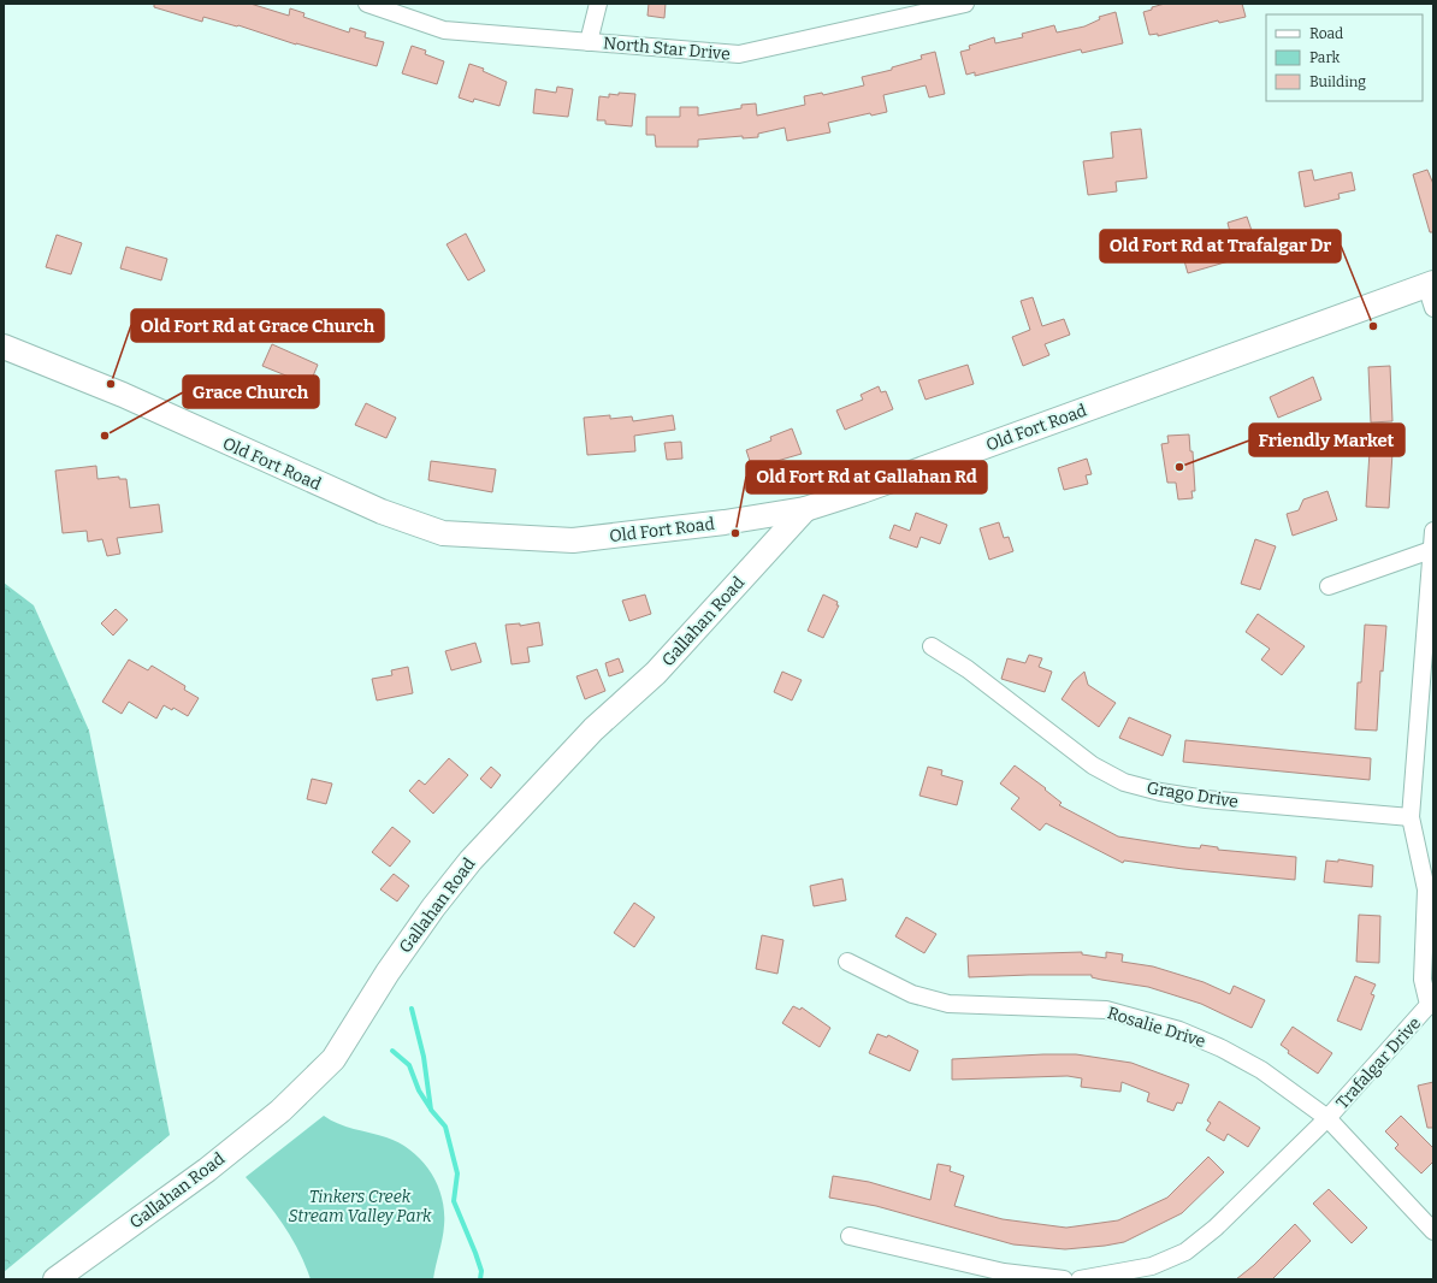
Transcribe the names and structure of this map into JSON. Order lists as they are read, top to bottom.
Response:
{
  "streets": {
    "main road": ["Old Fort Road", "Gallahan Road"],
    "street": [
      "North Star Drive",
      "Grago Drive",
      "Rosalie Drive",
      "Trafalgar Drive"
    ]
  },
  "crossings": [
    ["Old Fort Road", "Gallahan Road"],
    ["Grago Drive", "Trafalgar Drive"],
    ["Rosalie Drive", "Trafalgar Drive"]
  ],
  "parks": ["Tinkers Creek Stream Valley Park"],
  "places": [
    "Old Fort Rd at Trafalgar Dr",
    "Old Fort Rd at Grace Church",
    "Grace Church",
    "Friendly Market",
    "Old Fort Rd at Gallahan Rd"
  ],
  "legend": ["Road", "Park", "Building"]
}
